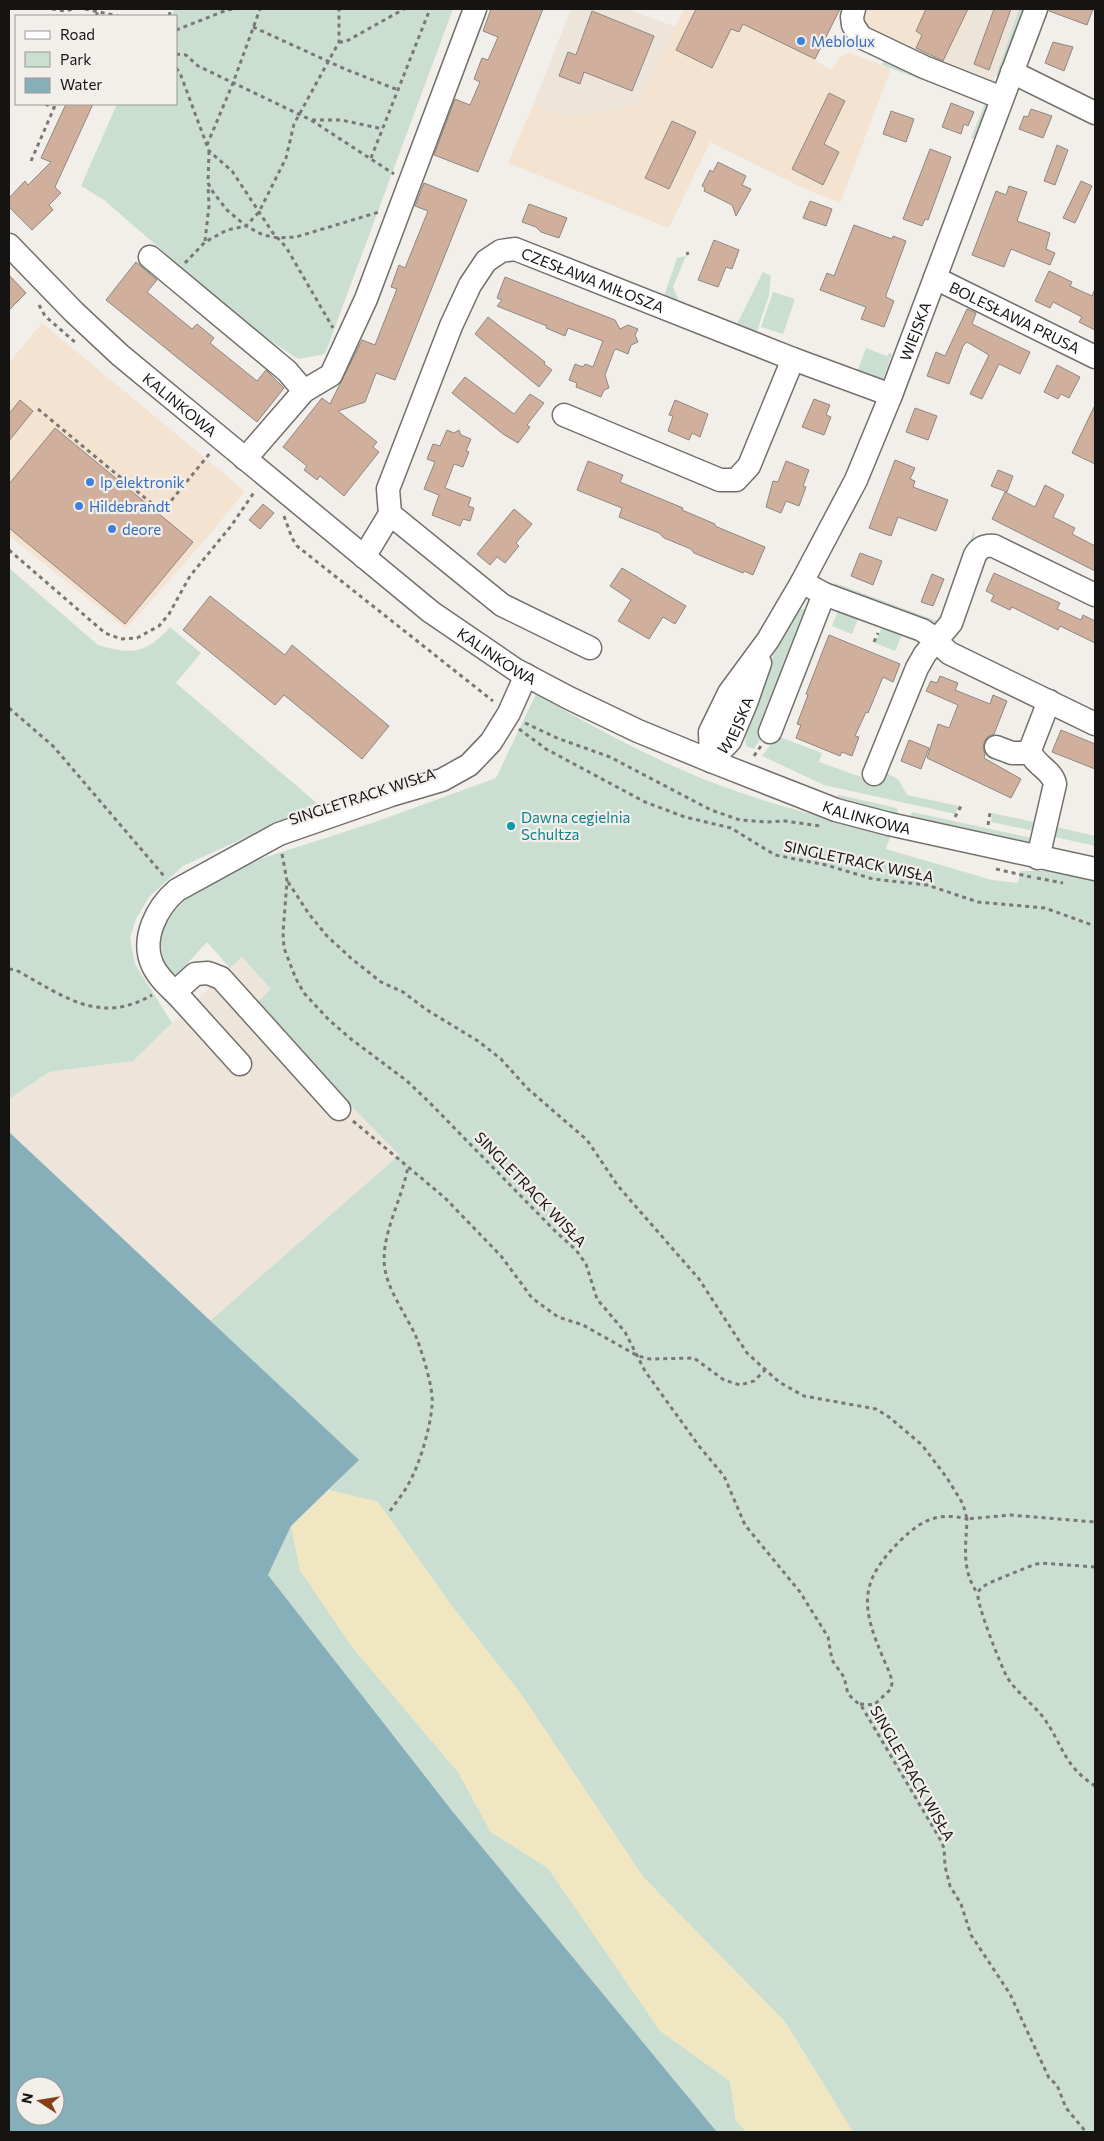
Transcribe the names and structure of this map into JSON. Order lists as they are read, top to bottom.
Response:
{
  "streets": {
    "street": [
      "CZESŁAWA MIŁOSZA",
      "BOLESŁAWA PRUSA",
      "WIEJSKA",
      "KALINKOWA"
    ],
    "path": ["SINGLETRACK WISŁA"]
  },
  "crossings": [
    ["CZESŁAWA MIŁOSZA", "WIEJSKA"],
    ["BOLESŁAWA PRUSA", "WIEJSKA"],
    ["WIEJSKA", "KALINKOWA"]
  ],
  "places": [
    "Meblolux",
    "lp elektronik",
    "Hildebrandt",
    "deore",
    "Dawna cegielnia Schultza"
  ],
  "legend": ["Road", "Park", "Water"],
  "north": "left"
}
